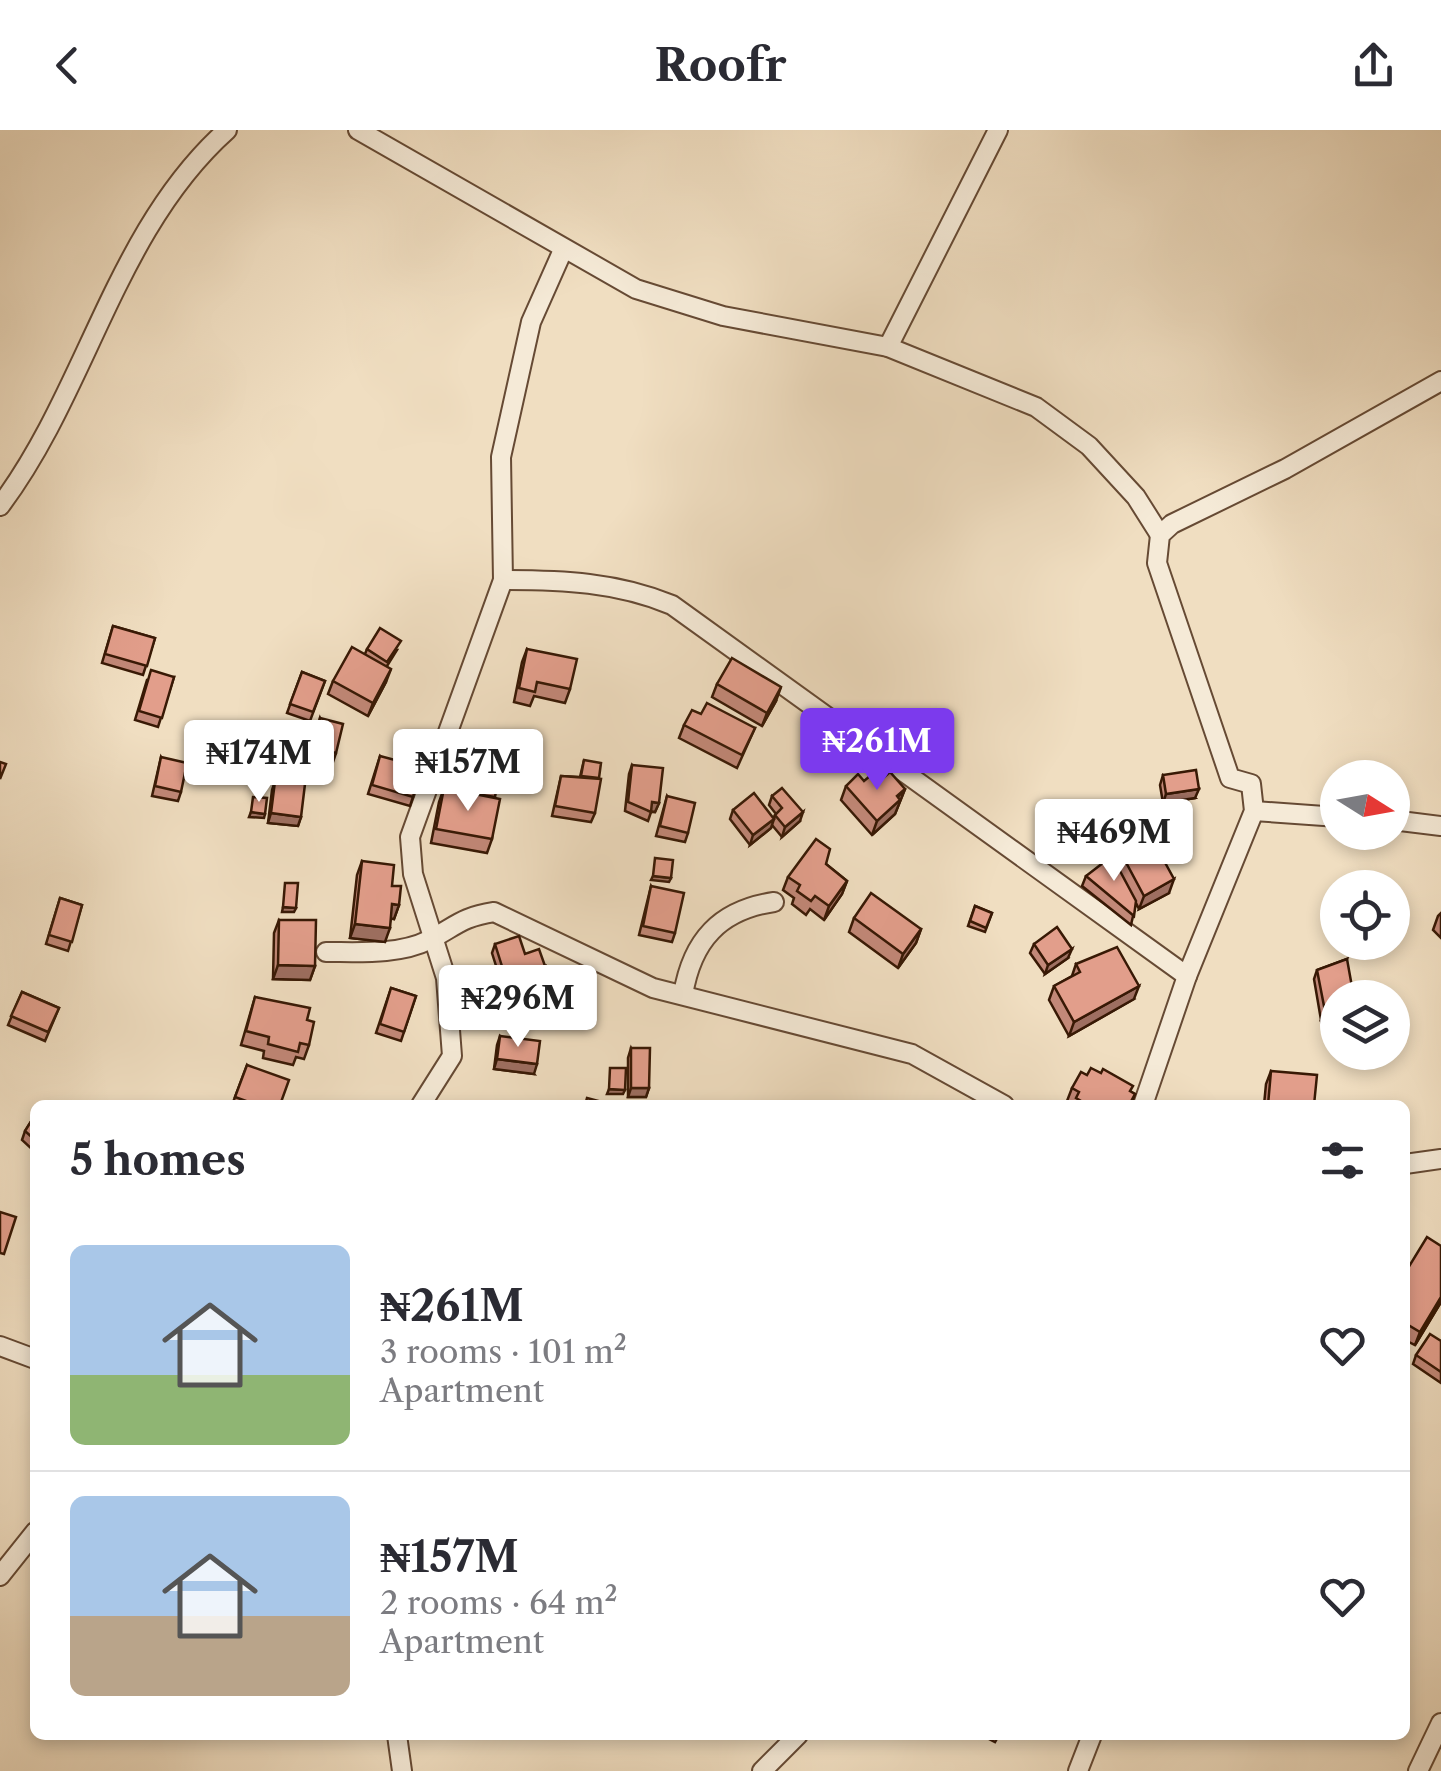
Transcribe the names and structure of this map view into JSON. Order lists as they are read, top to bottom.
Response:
{
  "north": "right",
  "page": {
    "header": "Roofr",
    "price": [
      "₦261M",
      "₦174M",
      "₦157M",
      "₦469M",
      "₦296M"
    ],
    "heading": "5 homes",
    "list": [
      {
        "name": "₦261M",
        "note": "3 rooms · 101 m² · Apartment"
      },
      {
        "name": "₦157M",
        "note": "2 rooms · 64 m² · Apartment"
      }
    ]
  }
}
